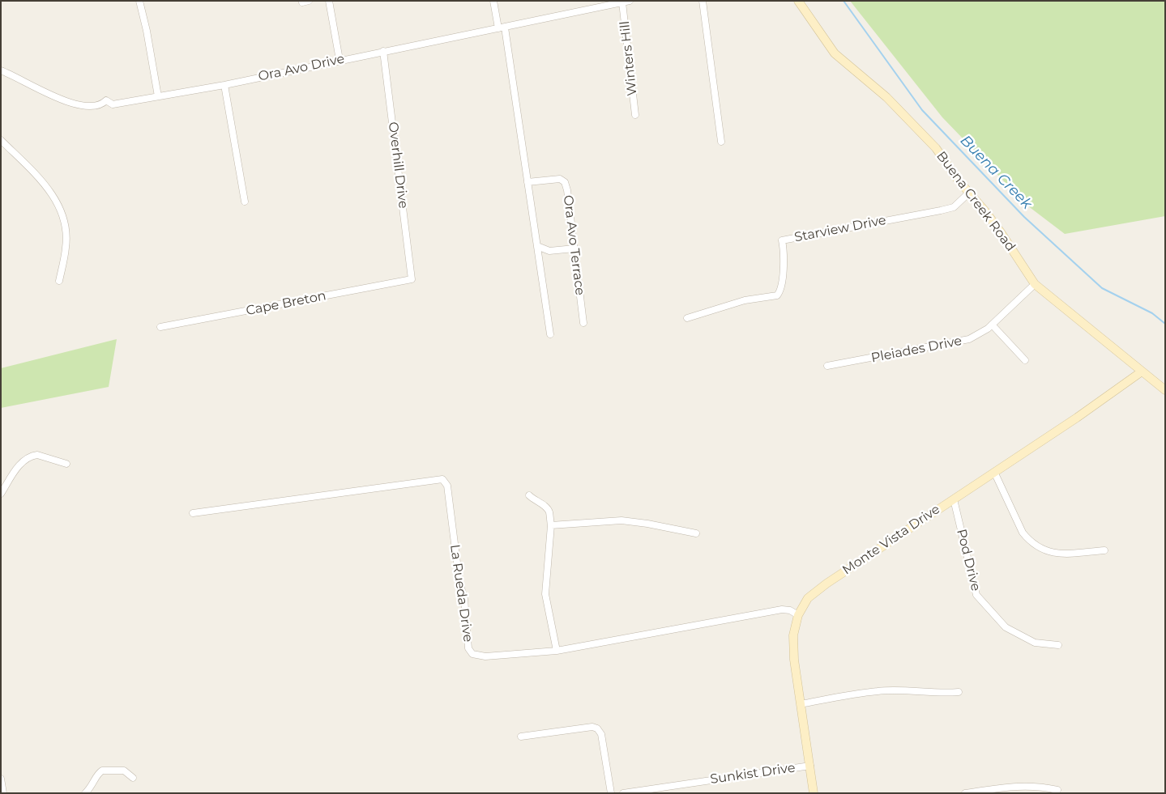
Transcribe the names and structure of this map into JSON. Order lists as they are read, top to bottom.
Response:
{
  "streets": {
    "main road": ["Buena Creek Road", "Monte Vista Drive"],
    "street": [
      "Winters Hill",
      "Ora Avo Drive",
      "Overhill Drive",
      "Starview Drive",
      "Ora Avo Terrace",
      "Cape Breton",
      "Pleiades Drive",
      "Pod Drive",
      "La Rueda Drive",
      "Sunkist Drive"
    ]
  },
  "crossings": [
    ["Ora Avo Drive", "Overhill Drive"],
    ["Overhill Drive", "Cape Breton"],
    ["Buena Creek Road", "Starview Drive"],
    ["Buena Creek Road", "Pleiades Drive"],
    ["Buena Creek Road", "Monte Vista Drive"],
    ["Monte Vista Drive", "Pod Drive"],
    ["Monte Vista Drive", "La Rueda Drive"],
    ["Monte Vista Drive", "Sunkist Drive"]
  ],
  "water": ["Buena Creek"]
}
